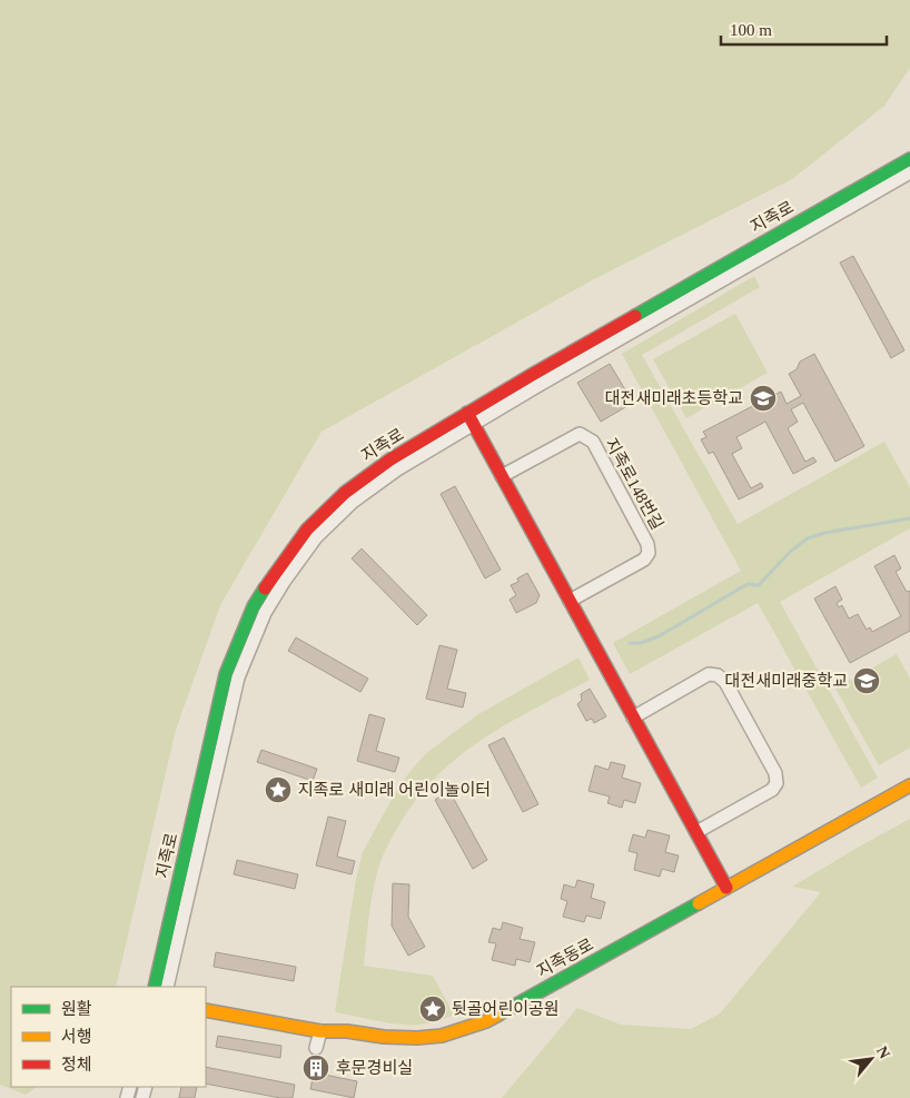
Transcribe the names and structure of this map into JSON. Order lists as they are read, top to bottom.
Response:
{
  "streets": {
    "street": ["지족로", "지족로148번길", "지족동로"]
  },
  "places": {
    "school or university": ["대전새미래초등학교", "대전새미래중학교"],
    "place": ["지족로 새미래 어린이놀이터", "뒷골어린이공원"],
    "building": ["후문경비실"]
  },
  "legend": ["원활", "서행", "정체"],
  "scale_bar": "100 m",
  "north": "top right"
}
